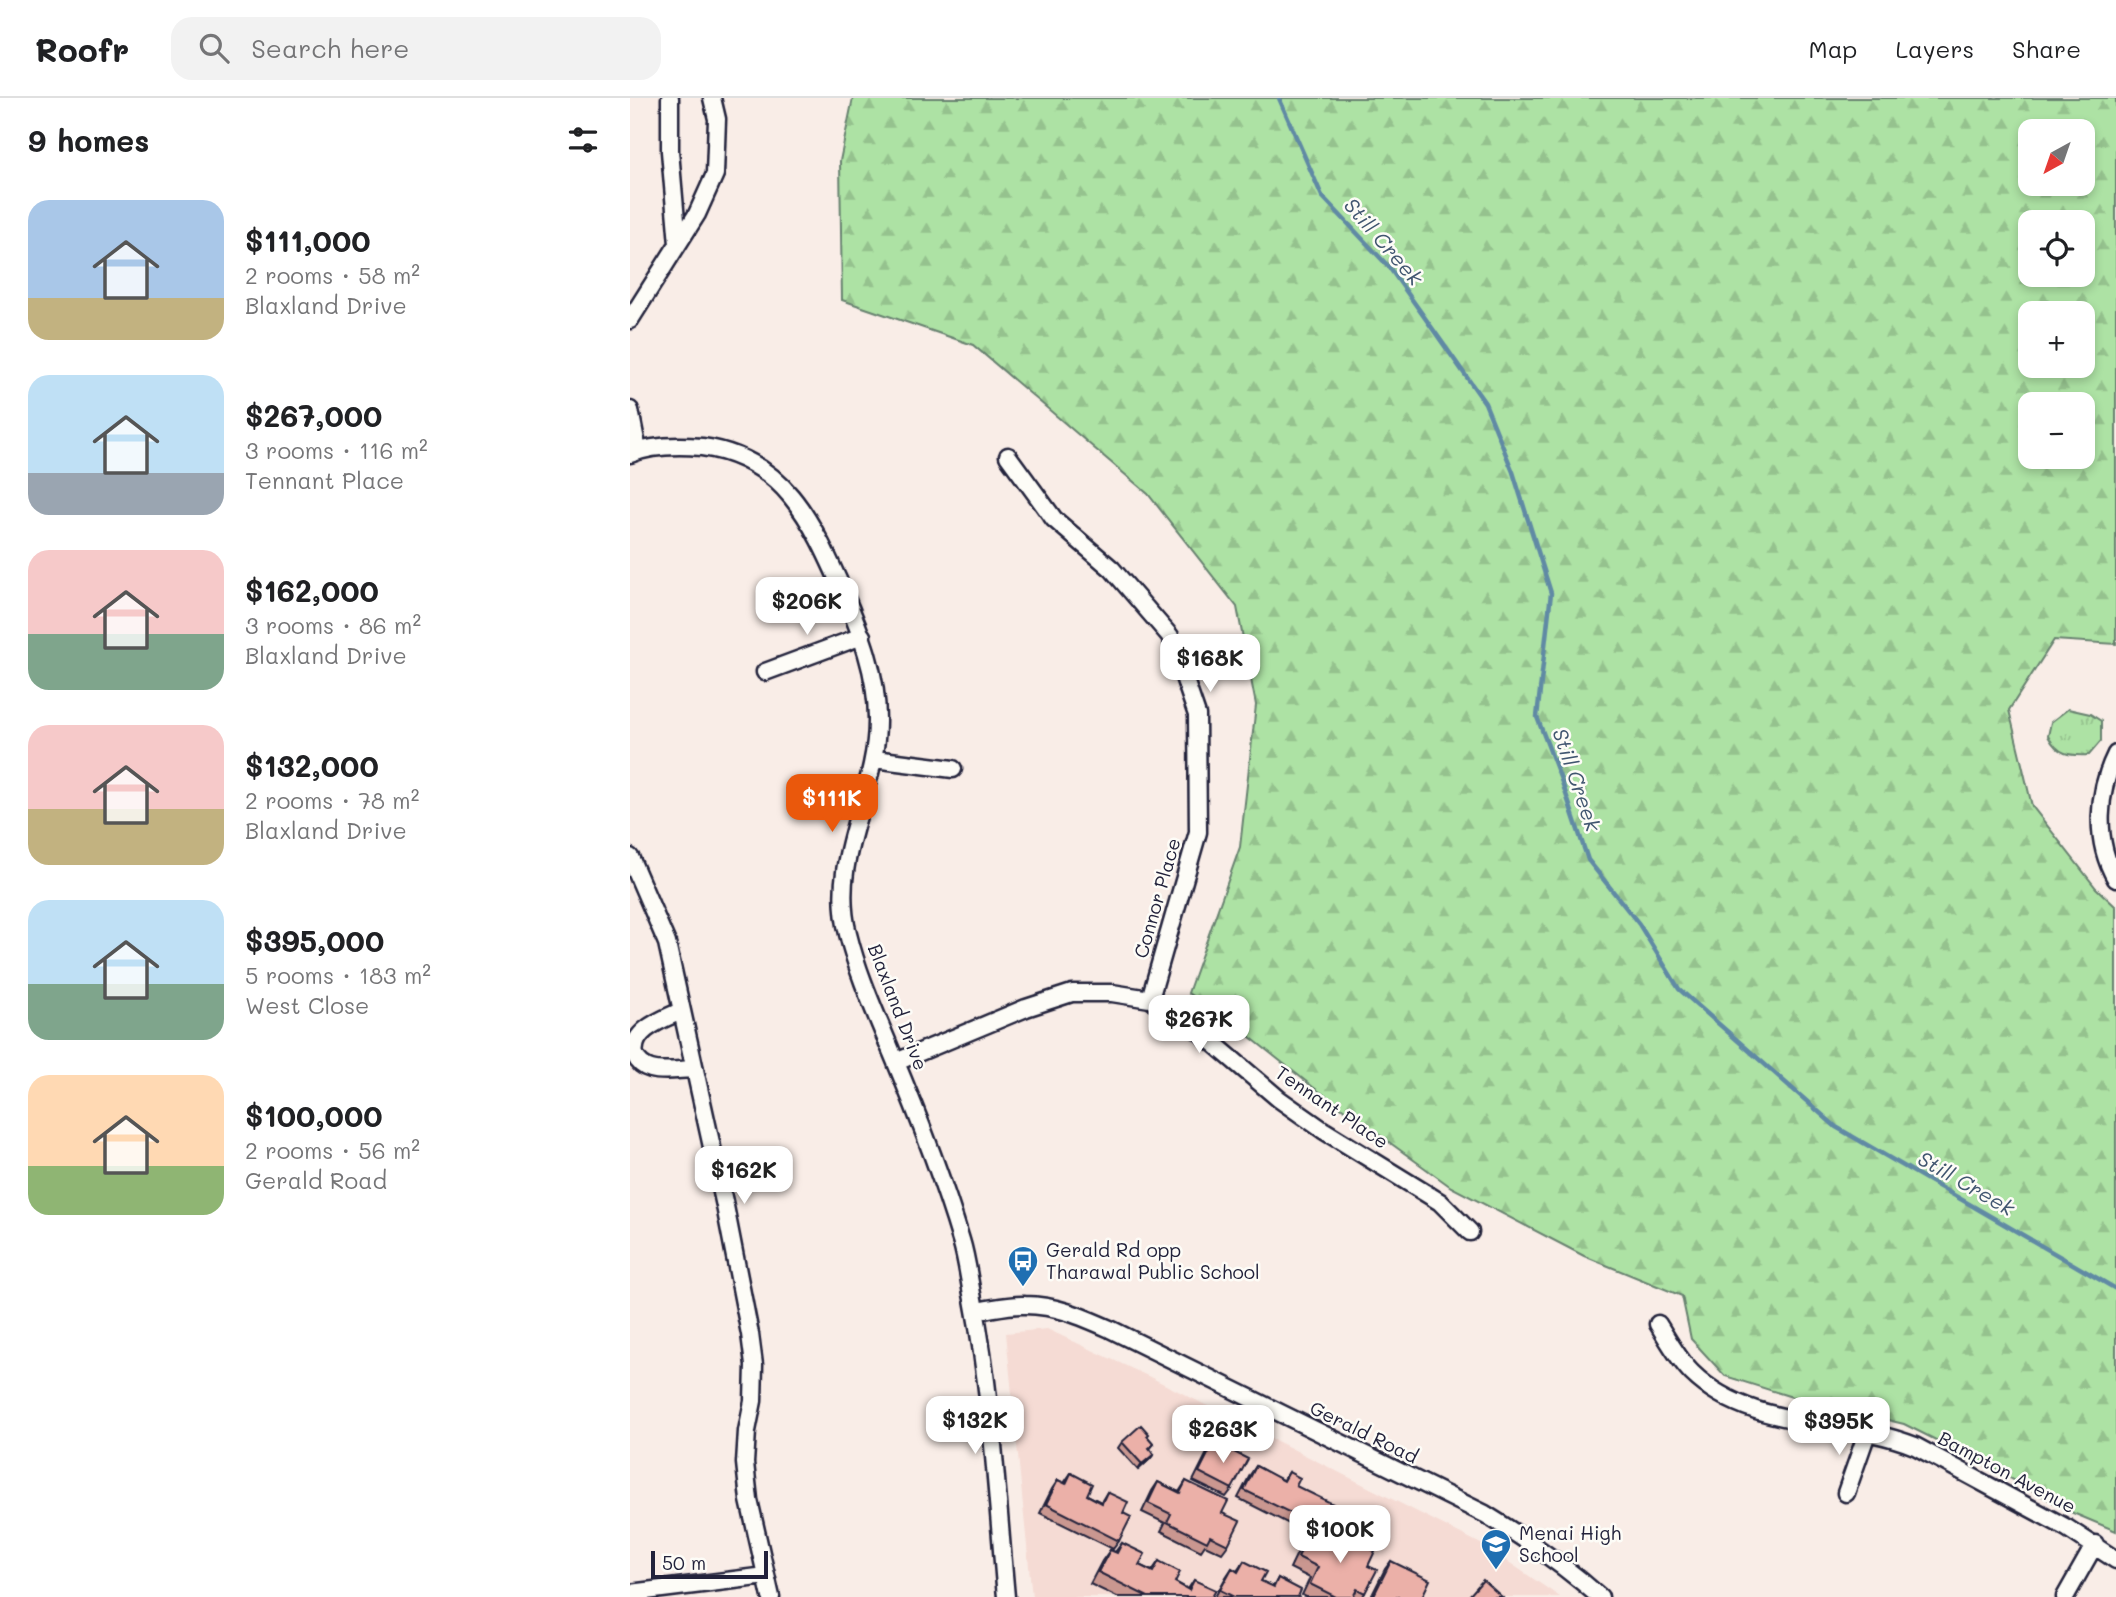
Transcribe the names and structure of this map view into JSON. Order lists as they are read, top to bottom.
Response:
{
  "streets": {
    "street": [
      "Connor Place",
      "Blaxland Drive",
      "Tennant Place",
      "Gerald Road",
      "Bampton Avenue"
    ]
  },
  "crossings": [
    ["Connor Place", "Tennant Place"],
    ["Blaxland Drive", "Tennant Place"],
    ["Blaxland Drive", "Gerald Road"]
  ],
  "water": ["Still Creek"],
  "places": {
    "bus stop": ["Gerald Rd opp Tharawal Public School"],
    "school or university": ["Menai High School"]
  },
  "scale_bar": "50 m",
  "north": "bottom left",
  "page": {
    "header": "Roofr",
    "search": "Search here",
    "nav": ["Map", "Layers", "Share"],
    "heading": "9 homes",
    "map_buttons": ["+", "−"],
    "list": [
      {
        "name": "$111,000",
        "note": "2 rooms · 58 m² · Blaxland Drive"
      },
      {
        "name": "$267,000",
        "note": "3 rooms · 116 m² · Tennant Place"
      },
      {
        "name": "$162,000",
        "note": "3 rooms · 86 m² · Blaxland Drive"
      },
      {
        "name": "$132,000",
        "note": "2 rooms · 78 m² · Blaxland Drive"
      },
      {
        "name": "$395,000",
        "note": "5 rooms · 183 m² · West Close"
      },
      {
        "name": "$100,000",
        "note": "2 rooms · 56 m² · Gerald Road"
      }
    ],
    "price": [
      "$206K",
      "$168K",
      "$111K",
      "$267K",
      "$162K",
      "$132K",
      "$395K",
      "$263K",
      "$100K"
    ],
    "scale": "50 m"
  }
}
